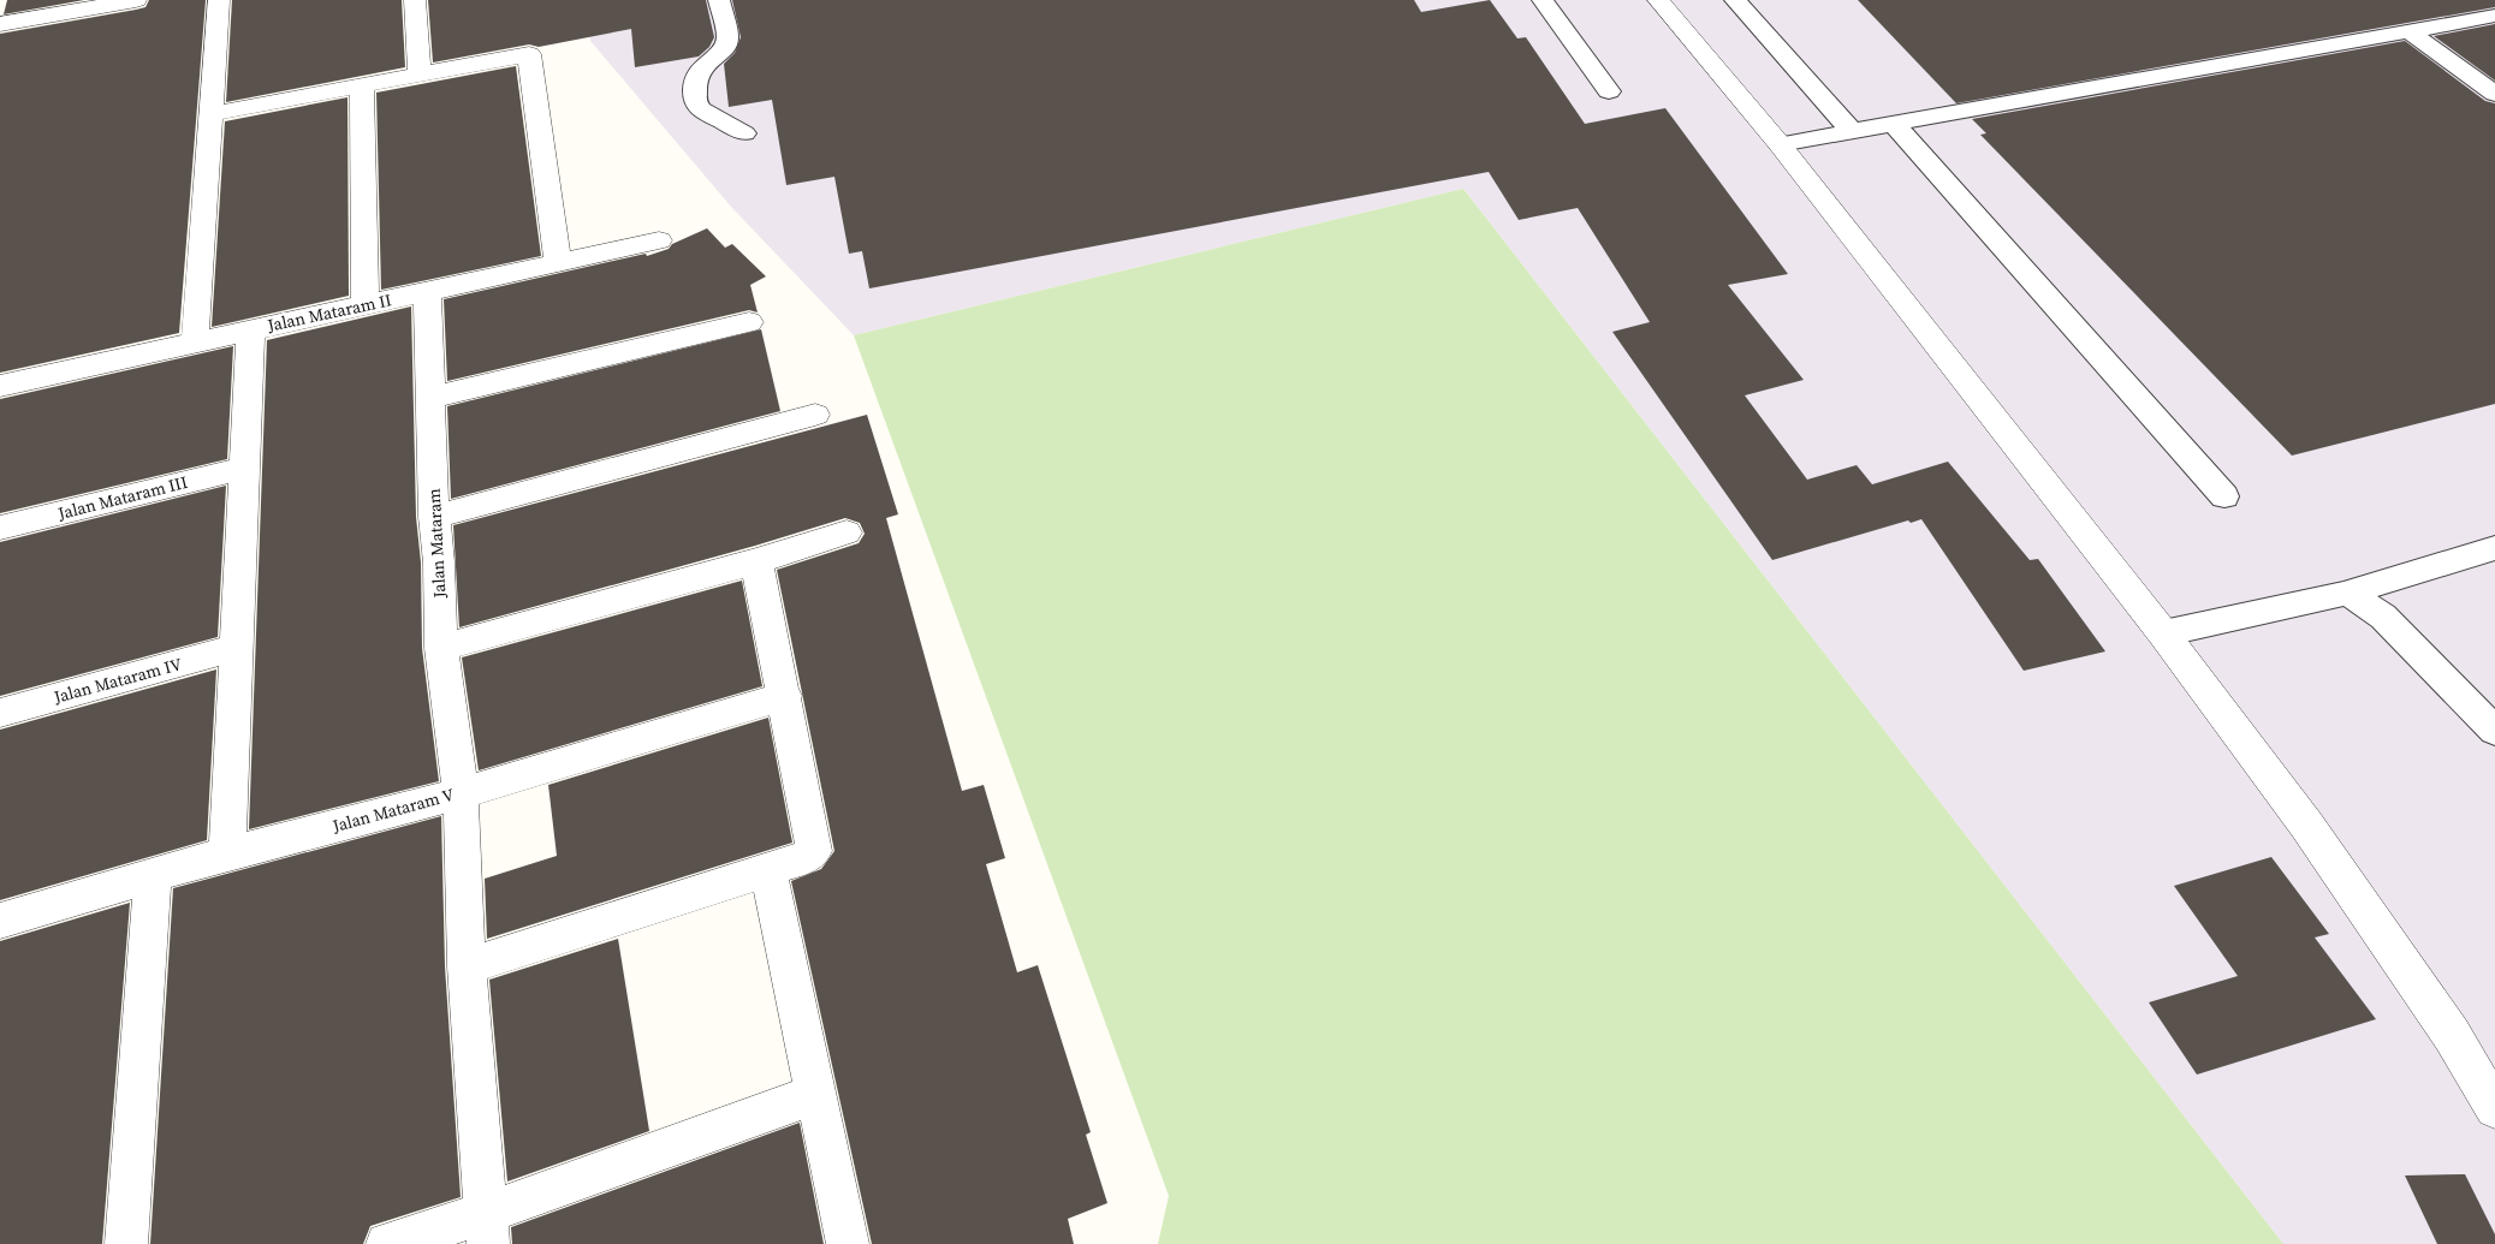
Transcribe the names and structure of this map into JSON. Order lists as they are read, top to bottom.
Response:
{
  "streets": {
    "street": [
      "Jalan Mataram II",
      "Jalan Mataram III",
      "Jalan Mataram",
      "Jalan Mataram IV",
      "Jalan Mataram V"
    ]
  },
  "crossings": [
    ["Jalan Mataram II", "Jalan Mataram"],
    ["Jalan Mataram", "Jalan Mataram V"]
  ]
}
